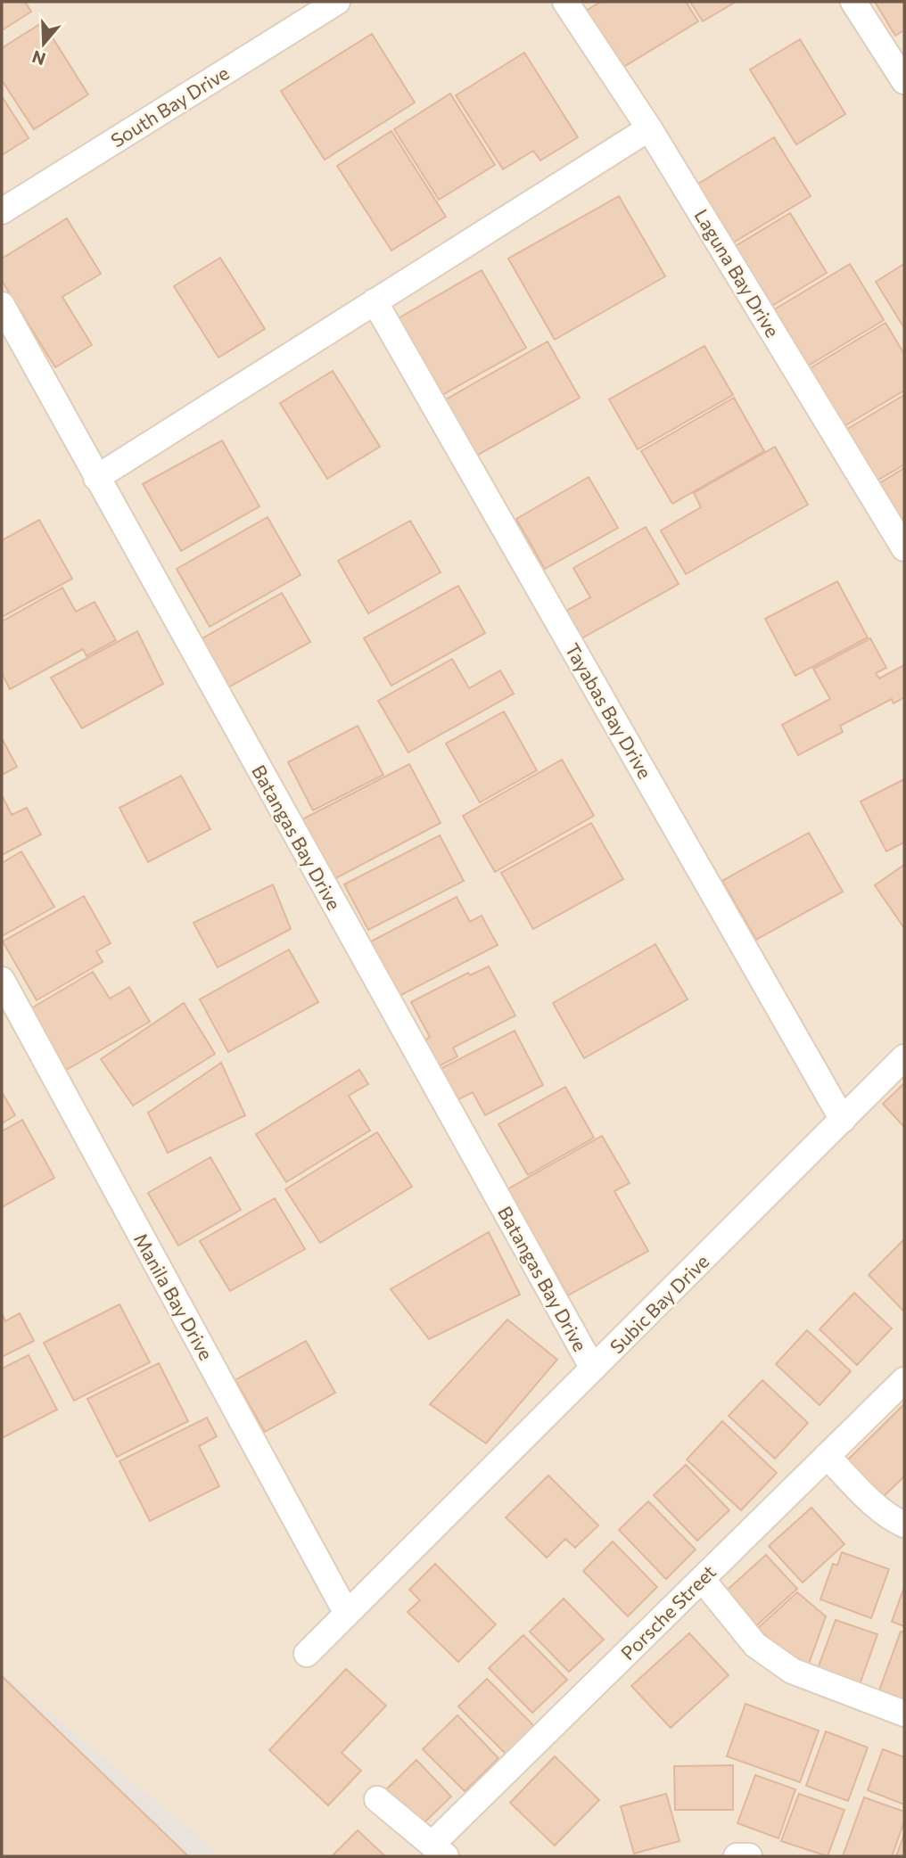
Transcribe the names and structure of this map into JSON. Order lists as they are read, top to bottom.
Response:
{
  "streets": {
    "street": [
      "South Bay Drive",
      "Laguna Bay Drive",
      "Tayabas Bay Drive",
      "Batangas Bay Drive",
      "Manila Bay Drive",
      "Subic Bay Drive",
      "Porsche Street"
    ]
  },
  "crossings": [
    ["Tayabas Bay Drive", "Subic Bay Drive"],
    ["Batangas Bay Drive", "Subic Bay Drive"],
    ["Manila Bay Drive", "Subic Bay Drive"]
  ],
  "north": "bottom"
}
